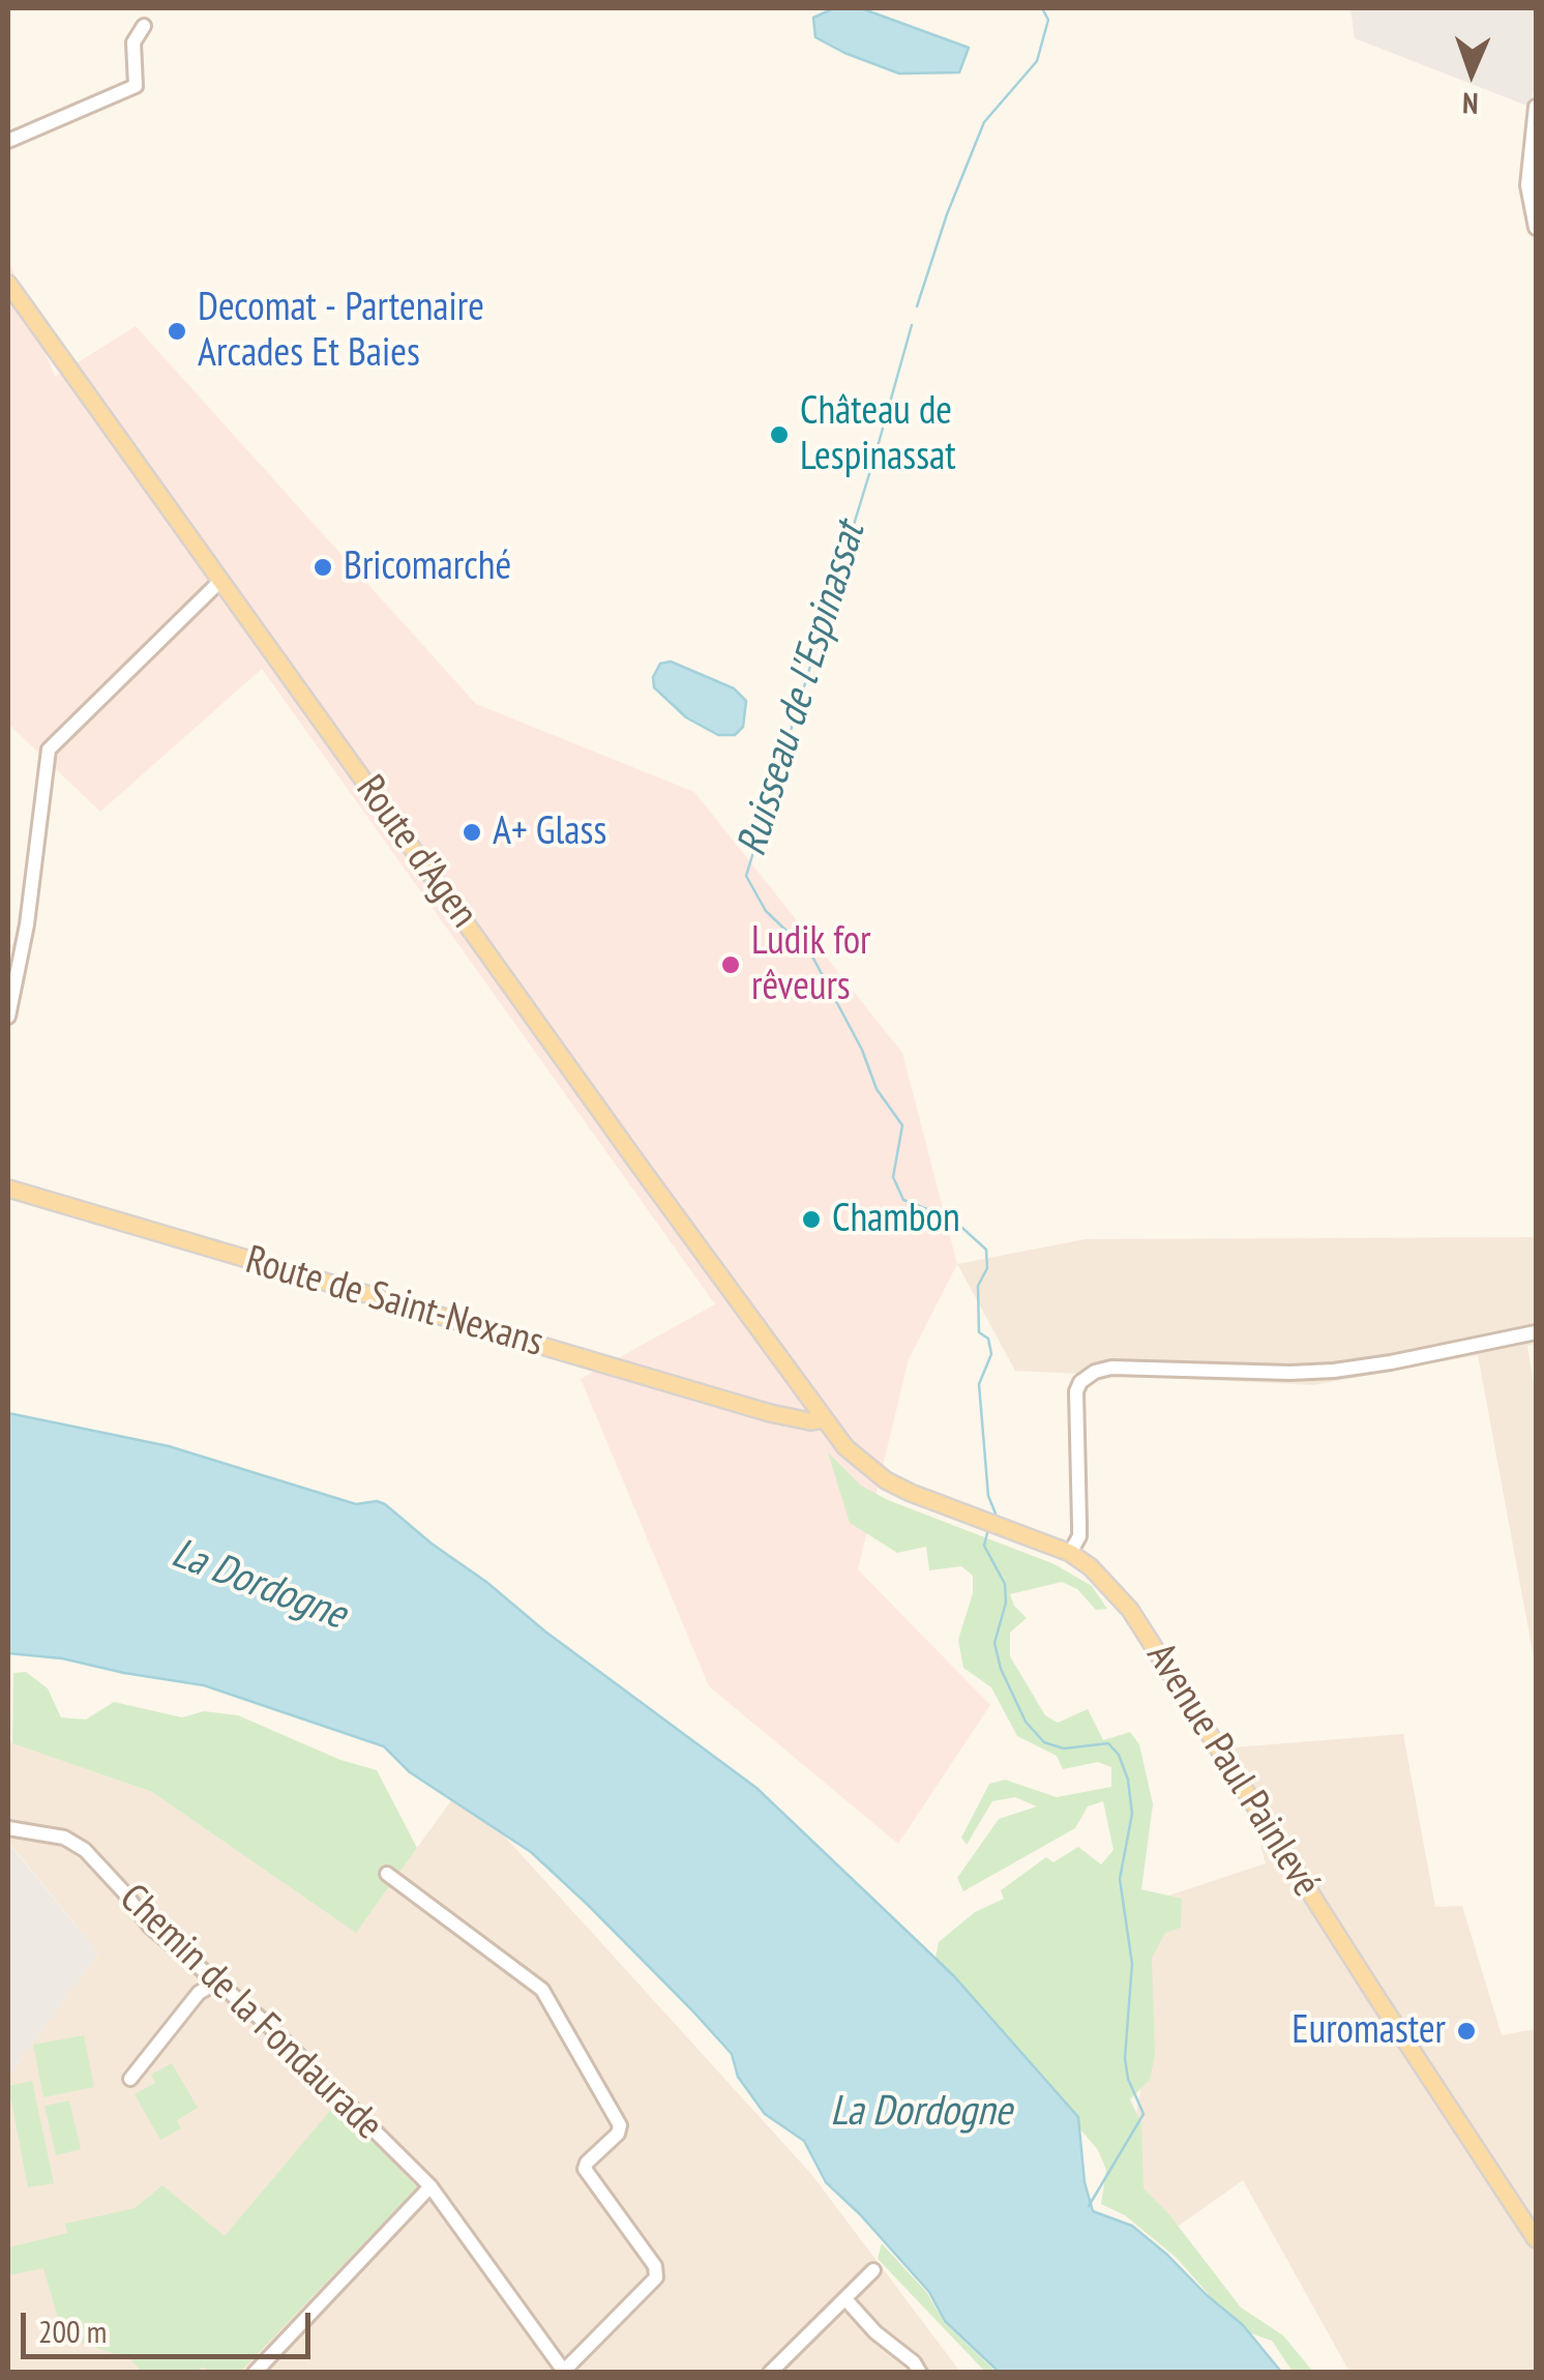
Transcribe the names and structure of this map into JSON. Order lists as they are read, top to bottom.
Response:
{
  "streets": {
    "main road": ["Route d'Agen", "Route de Saint-Nexans", "Avenue Paul Painlevé"],
    "street": ["Chemin de la Fondaurade"]
  },
  "crossings": [
    ["Route d'Agen", "Route de Saint-Nexans"],
    ["Route d'Agen", "Avenue Paul Painlevé"],
    ["Route de Saint-Nexans", "Avenue Paul Painlevé"]
  ],
  "water": ["Ruisseau de l'Espinassat", "La Dordogne"],
  "places": [
    "Decomat - Partenaire Arcades Et Baies",
    "Château de Lespinassat",
    "Bricomarché",
    "A+ Glass",
    "Ludik for rêveurs",
    "Chambon",
    "Euromaster"
  ],
  "scale_bar": "200 m",
  "north": "bottom"
}
